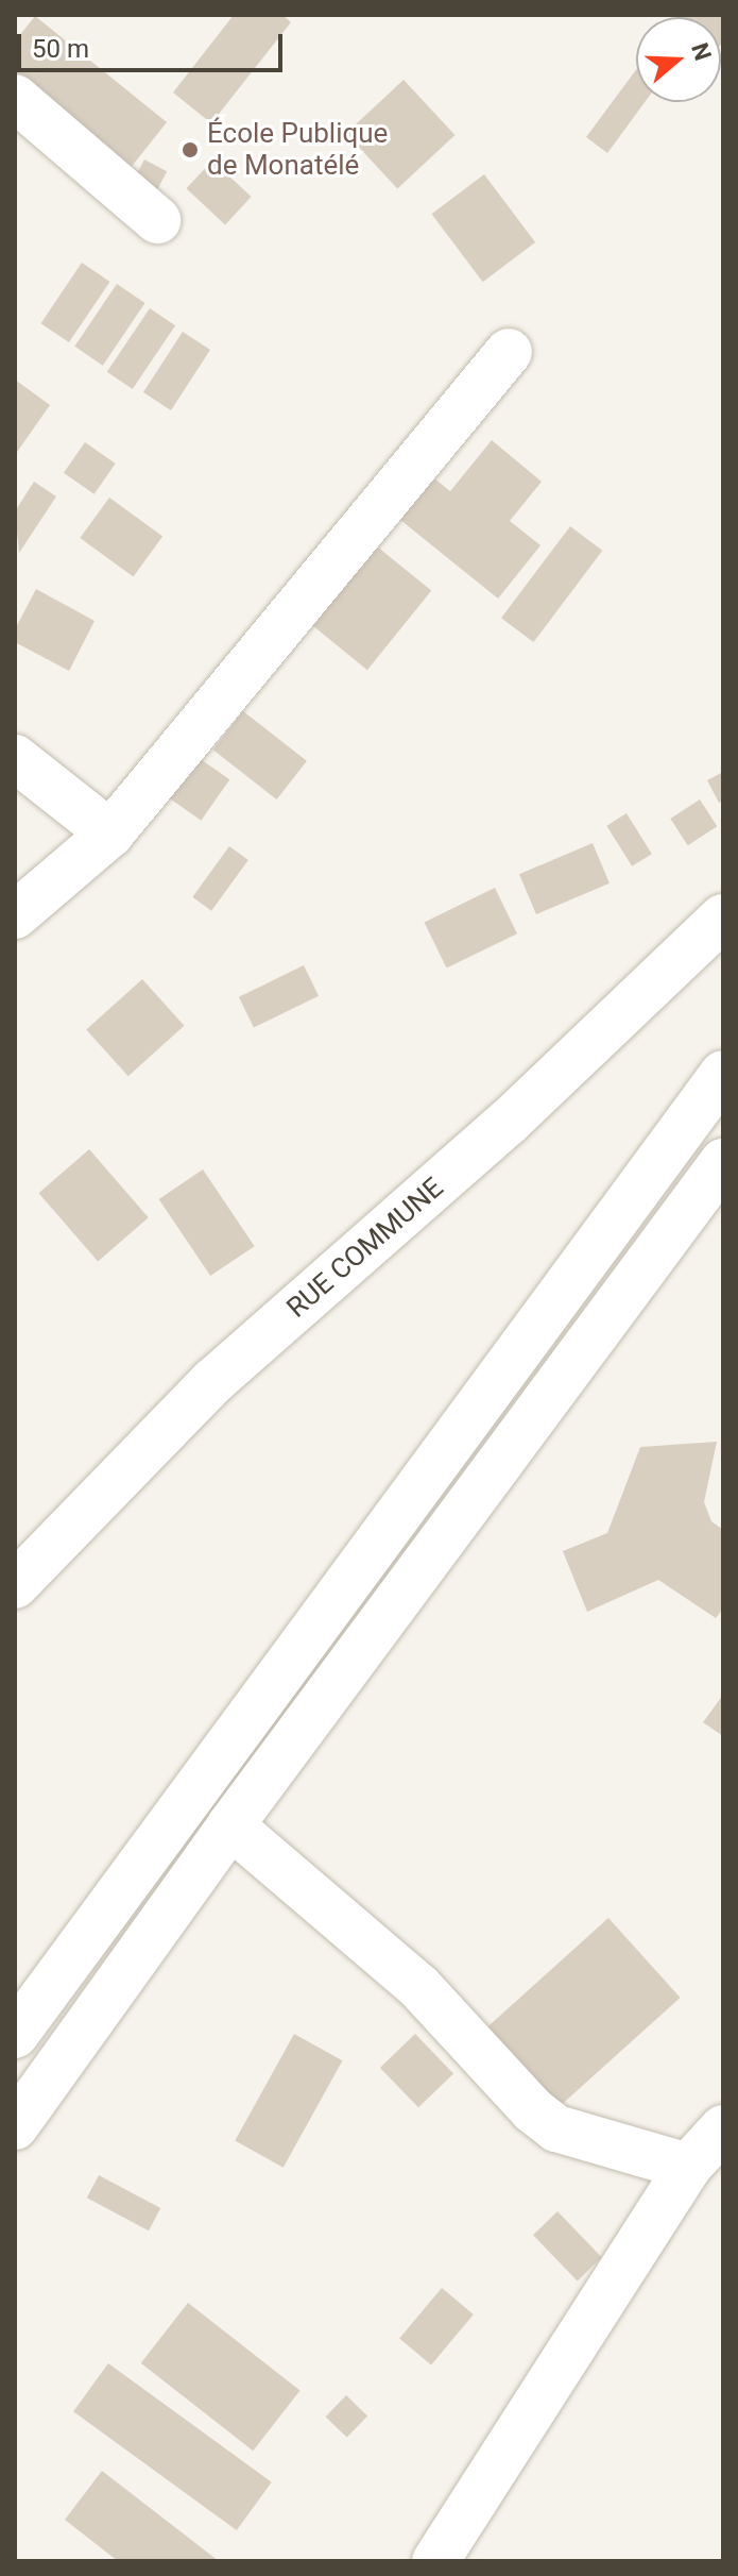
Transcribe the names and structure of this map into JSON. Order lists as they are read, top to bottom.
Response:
{
  "streets": {
    "street": ["RUE COMMUNE"]
  },
  "places": ["École Publique de Monatélé"],
  "scale_bar": "50 m",
  "north": "right"
}
